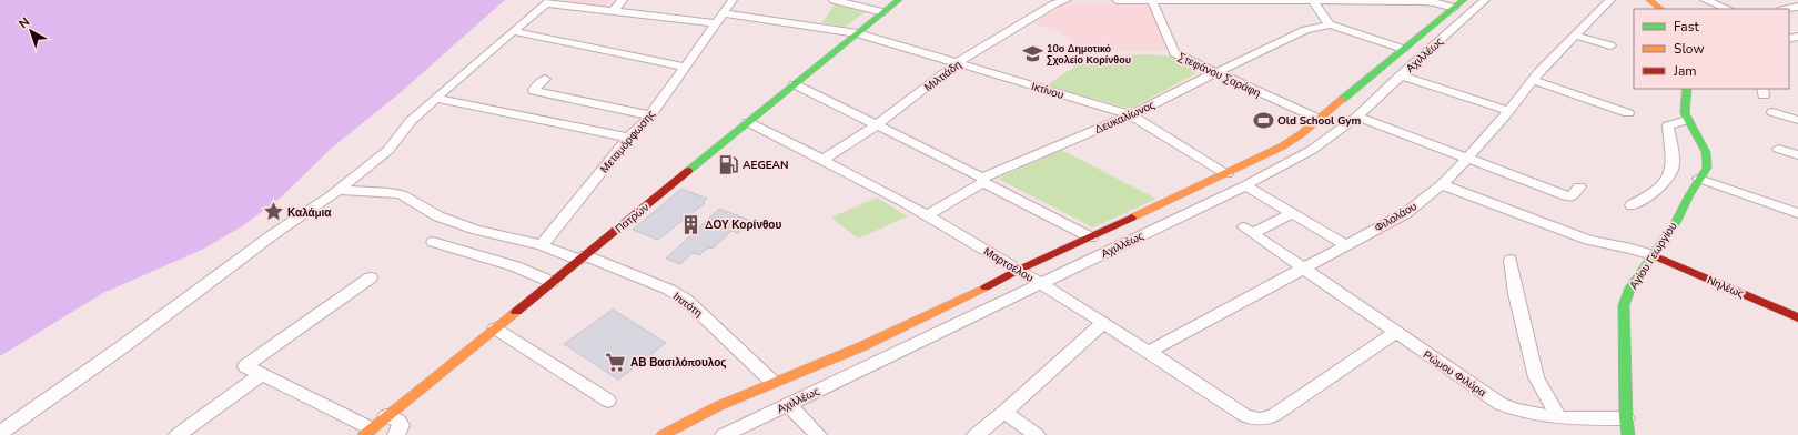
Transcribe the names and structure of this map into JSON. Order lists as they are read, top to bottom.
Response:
{
  "streets": {
    "street": [
      "Αχιλλέως",
      "Στεφάνου Σαράφη",
      "Μιλτιάδη",
      "Ικτίνου",
      "Δευκαλίωνος",
      "Μεταμόρφωσης",
      "Φιλολάου",
      "Πατρών",
      "Αγίου Γεωργίου",
      "Μαρτσέλου",
      "Νηλέως",
      "Ιππότη",
      "Ρώμου Φιλύρα"
    ]
  },
  "crossings": [
    ["Αχιλλέως", "Στεφάνου Σαράφη"],
    ["Αχιλλέως", "Ικτίνου"],
    ["Αχιλλέως", "Μαρτσέλου"],
    ["Αχιλλέως", "Ιππότη"],
    ["Στεφάνου Σαράφη", "Δευκαλίωνος"],
    ["Μιλτιάδη", "Ικτίνου"],
    ["Μιλτιάδη", "Μαρτσέλου"],
    ["Ικτίνου", "Δευκαλίωνος"],
    ["Ικτίνου", "Μεταμόρφωσης"],
    ["Ικτίνου", "Πατρών"],
    ["Δευκαλίωνος", "Μαρτσέλου"],
    ["Φιλολάου", "Μαρτσέλου"],
    ["Φιλολάου", "Ρώμου Φιλύρα"],
    ["Πατρών", "Μαρτσέλου"],
    ["Πατρών", "Ιππότη"],
    ["Αγίου Γεωργίου", "Νηλέως"],
    ["Αγίου Γεωργίου", "Ρώμου Φιλύρα"],
    ["Μαρτσέλου", "Ρώμου Φιλύρα"]
  ],
  "places": {
    "school or university": ["10ο Δημοτικό Σχολείο Κορίνθου"],
    "sports": ["Old School Gym"],
    "fuel station": ["AEGEAN"],
    "place": ["Καλάμια"],
    "building": ["ΔΟΥ Κορίνθου"],
    "supermarket": ["ΑΒ Βασιλόπουλος"]
  },
  "legend": ["Fast", "Slow", "Jam"],
  "north": "top left"
}
